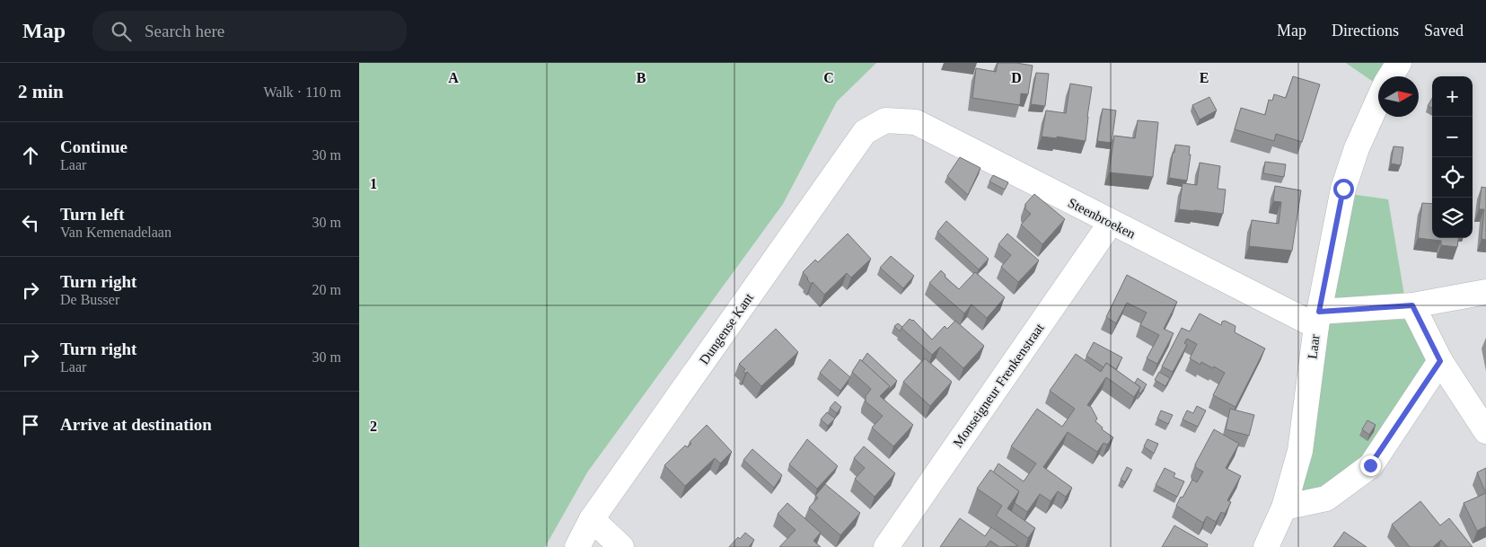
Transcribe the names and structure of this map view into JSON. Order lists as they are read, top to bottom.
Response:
{
  "streets": {
    "street": [
      "Steenbroeken",
      "Dungense Kant",
      "Laar",
      "Monseigneur Frenkenstraat"
    ]
  },
  "crossings": [
    ["Steenbroeken", "Dungense Kant"],
    ["Steenbroeken", "Laar"],
    ["Steenbroeken", "Monseigneur Frenkenstraat"]
  ],
  "north": "right",
  "page": {
    "header": "Map",
    "search": "Search here",
    "nav": ["Map", "Directions", "Saved"],
    "heading": ["2 min", "Walk · 110 m"],
    "map_buttons": ["+", "−"],
    "list": [
      ["Continue", "Laar", "30 m"],
      ["Turn left", "Van Kemenadelaan", "30 m"],
      ["Turn right", "De Busser", "20 m"],
      ["Turn right", "Laar", "30 m"],
      "Arrive at destination"
    ]
  },
  "grid": {
    "columns": [
      "A",
      "B",
      "C",
      "D",
      "E"
    ],
    "rows": ["1", "2"]
  }
}
